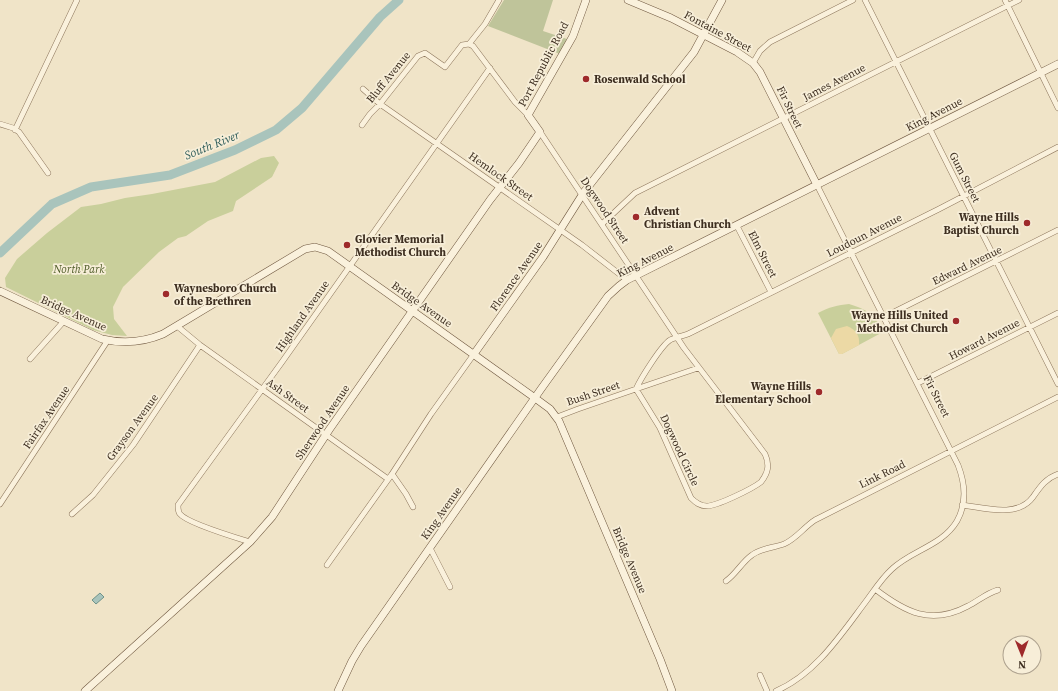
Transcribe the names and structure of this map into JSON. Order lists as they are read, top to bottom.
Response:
{
  "streets": {
    "street": [
      "Fontaine Street",
      "Port Republic Road",
      "Bluff Avenue",
      "James Avenue",
      "Fir Street",
      "King Avenue",
      "Hemlock Street",
      "Gum Street",
      "Dogwood Street",
      "Loudoun Avenue",
      "Elm Street",
      "Edward Avenue",
      "Florence Avenue",
      "Bridge Avenue",
      "Highland Avenue",
      "Howard Avenue",
      "Bush Street",
      "Ash Street",
      "Fairfax Avenue",
      "Sherwood Avenue",
      "Grayson Avenue",
      "Dogwood Circle",
      "Link Road"
    ]
  },
  "crossings": [
    ["Fontaine Street", "Fir Street"],
    ["Fontaine Street", "Florence Avenue"],
    ["Port Republic Road", "Dogwood Street"],
    ["Bluff Avenue", "Hemlock Street"],
    ["Bluff Avenue", "Dogwood Street"],
    ["James Avenue", "Fir Street"],
    ["James Avenue", "Gum Street"],
    ["James Avenue", "Dogwood Street"],
    ["Fir Street", "King Avenue"],
    ["Fir Street", "Loudoun Avenue"],
    ["Fir Street", "Edward Avenue"],
    ["Fir Street", "Howard Avenue"],
    ["Fir Street", "Link Road"],
    ["King Avenue", "Hemlock Street"],
    ["King Avenue", "Gum Street"],
    ["King Avenue", "Dogwood Street"],
    ["King Avenue", "Elm Street"],
    ["King Avenue", "Bridge Avenue"],
    ["Hemlock Street", "Florence Avenue"],
    ["Hemlock Street", "Highland Avenue"],
    ["Hemlock Street", "Sherwood Avenue"],
    ["Gum Street", "Loudoun Avenue"],
    ["Gum Street", "Edward Avenue"],
    ["Gum Street", "Howard Avenue"],
    ["Dogwood Street", "Loudoun Avenue"],
    ["Dogwood Street", "Florence Avenue"],
    ["Dogwood Street", "Highland Avenue"],
    ["Dogwood Street", "Bush Street"],
    ["Dogwood Street", "Sherwood Avenue"],
    ["Dogwood Street", "Dogwood Circle"],
    ["Loudoun Avenue", "Elm Street"],
    ["Loudoun Avenue", "Bush Street"],
    ["Florence Avenue", "Bridge Avenue"],
    ["Florence Avenue", "Ash Street"],
    ["Bridge Avenue", "Highland Avenue"],
    ["Bridge Avenue", "Bush Street"],
    ["Bridge Avenue", "Ash Street"],
    ["Bridge Avenue", "Fairfax Avenue"],
    ["Bridge Avenue", "Sherwood Avenue"],
    ["Highland Avenue", "Ash Street"],
    ["Highland Avenue", "Sherwood Avenue"],
    ["Bush Street", "Dogwood Circle"],
    ["Ash Street", "Sherwood Avenue"],
    ["Ash Street", "Grayson Avenue"]
  ],
  "water": ["South River"],
  "parks": ["North Park"],
  "places": [
    "Rosenwald School",
    "Advent Christian Church",
    "Wayne Hills Baptist Church",
    "Glovier Memorial Methodist Church",
    "Waynesboro Church of the Brethren",
    "Wayne Hills United Methodist Church",
    "Wayne Hills Elementary School"
  ],
  "north": "bottom"
}
